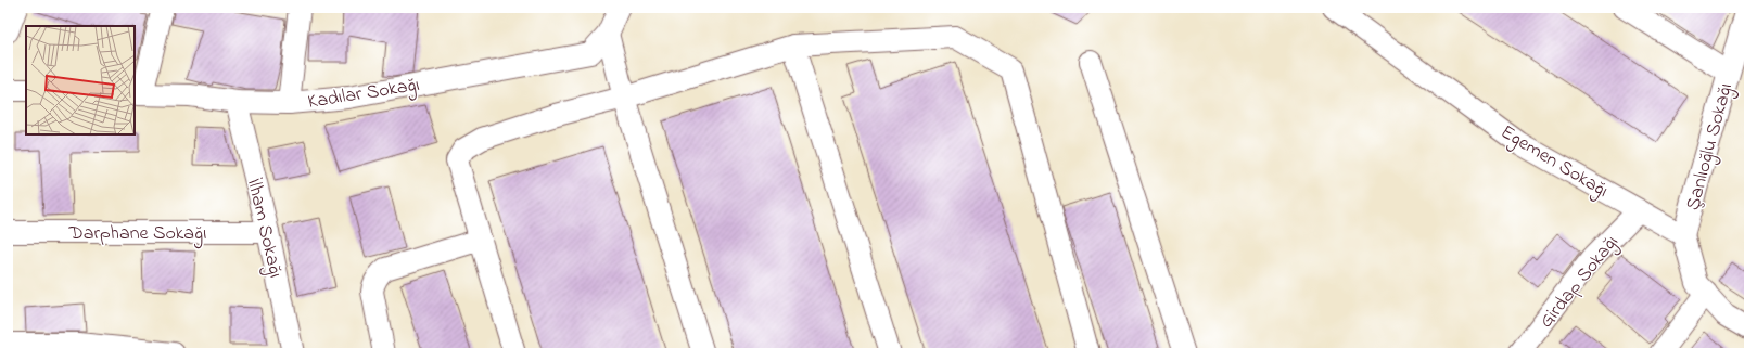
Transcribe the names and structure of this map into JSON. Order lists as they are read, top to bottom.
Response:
{
  "streets": {
    "street": [
      "Kadılar Sokağı",
      "Şanlıoğlu Sokağı",
      "Egemen Sokağı",
      "İlham Sokağı",
      "Darphane Sokağı",
      "Girdap Sokağı"
    ]
  },
  "crossings": [
    ["Kadılar Sokağı", "İlham Sokağı"],
    ["Şanlıoğlu Sokağı", "Egemen Sokağı"],
    ["Egemen Sokağı", "Girdap Sokağı"],
    ["İlham Sokağı", "Darphane Sokağı"]
  ]
}
